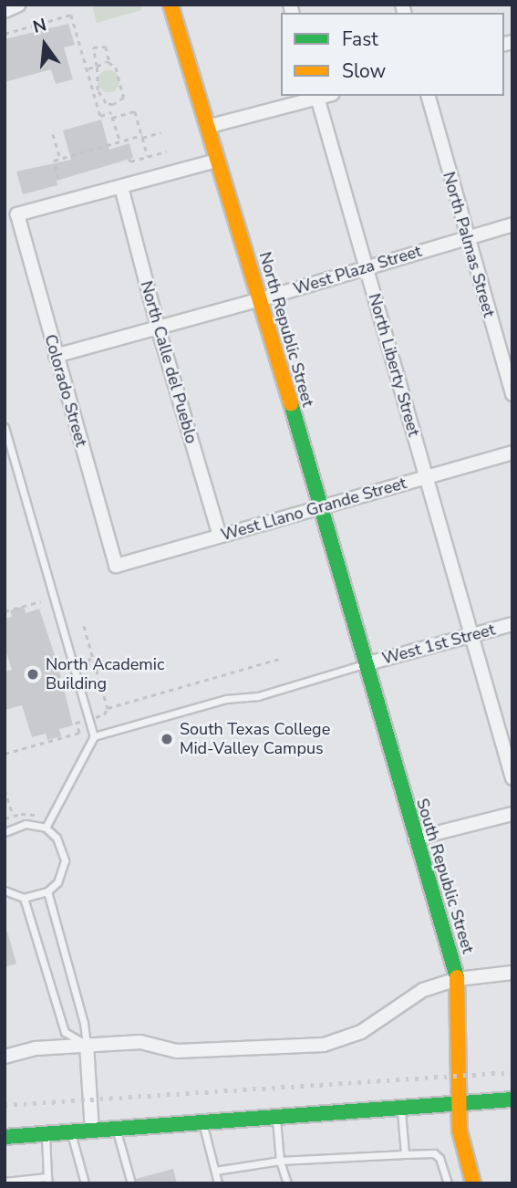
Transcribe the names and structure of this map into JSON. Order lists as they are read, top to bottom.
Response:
{
  "streets": {
    "street": [
      "North Palmas Street",
      "West Plaza Street",
      "North Republic Street",
      "North Calle del Pueblo",
      "North Liberty Street",
      "Colorado Street",
      "West Llano Grande Street",
      "West 1st Street",
      "South Republic Street"
    ]
  },
  "crossings": [
    ["North Palmas Street", "West Plaza Street"],
    ["West Plaza Street", "North Republic Street"],
    ["West Plaza Street", "North Calle del Pueblo"],
    ["West Plaza Street", "North Liberty Street"],
    ["West Plaza Street", "Colorado Street"],
    ["North Republic Street", "West Llano Grande Street"],
    ["North Republic Street", "West 1st Street"],
    ["North Republic Street", "South Republic Street"],
    ["North Calle del Pueblo", "Colorado Street"],
    ["North Calle del Pueblo", "West Llano Grande Street"],
    ["North Liberty Street", "West Llano Grande Street"],
    ["North Liberty Street", "West 1st Street"],
    ["Colorado Street", "West Llano Grande Street"],
    ["West 1st Street", "South Republic Street"]
  ],
  "places": ["North Academic Building", "South Texas College Mid-Valley Campus"],
  "legend": ["Fast", "Slow"],
  "north": "top"
}
